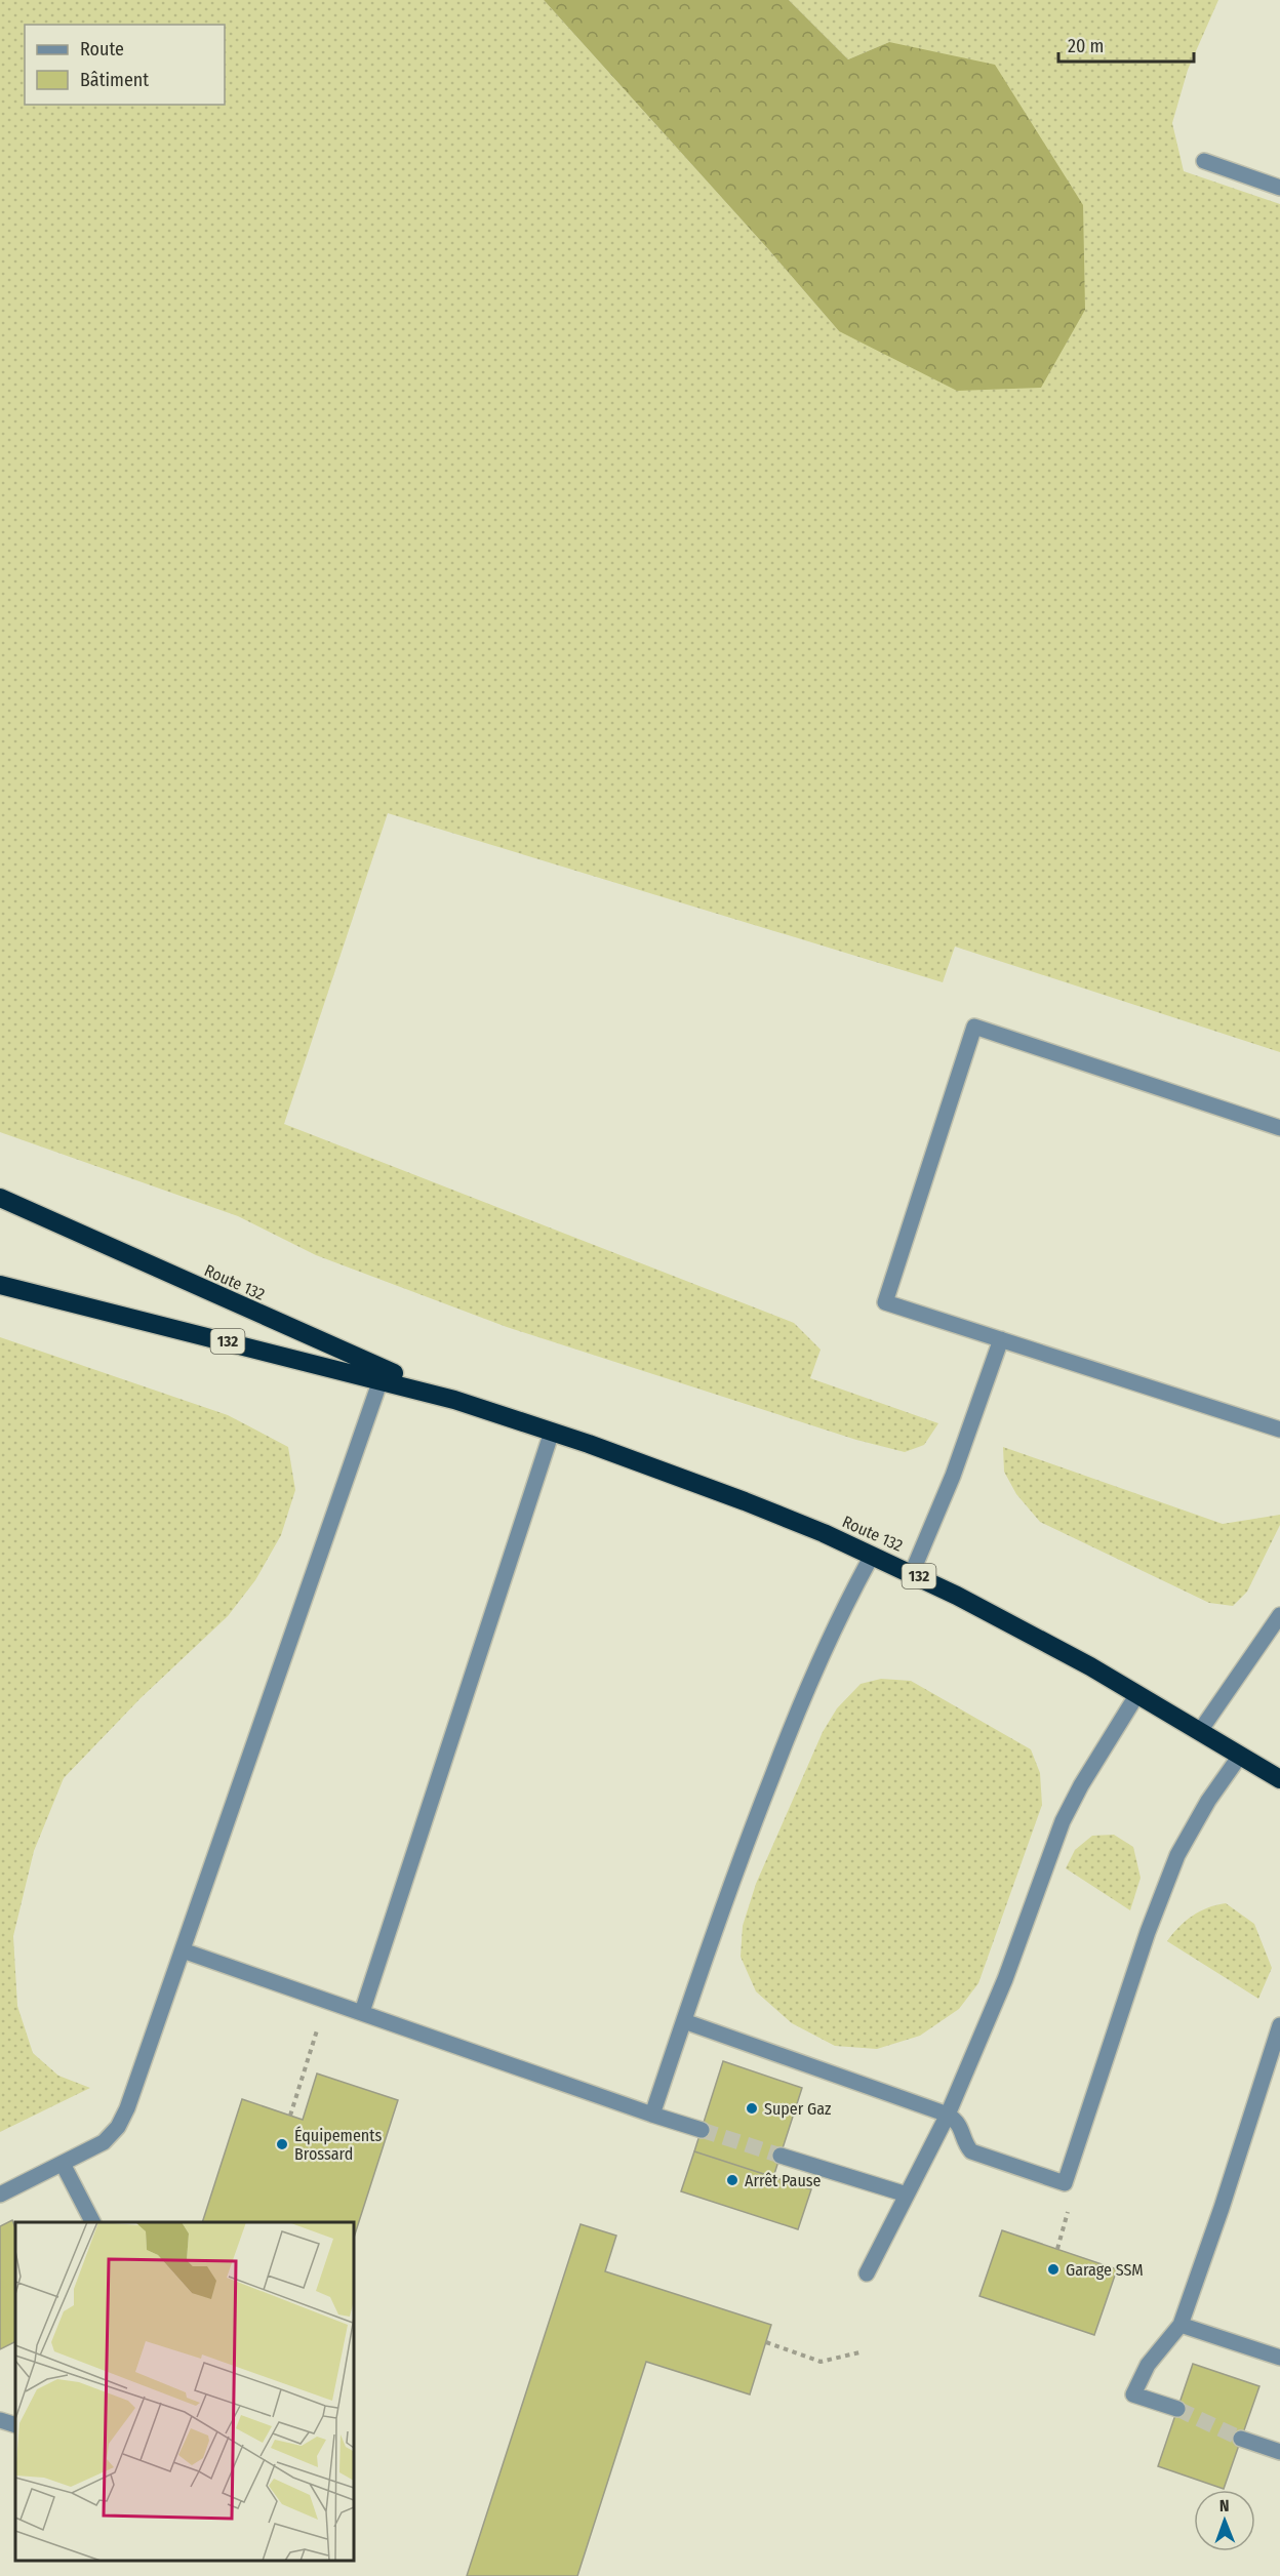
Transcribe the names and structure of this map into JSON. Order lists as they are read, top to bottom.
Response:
{
  "streets": {
    "highway": ["Route 132", "132"]
  },
  "places": [
    "Super Gaz",
    "Équipements Brossard",
    "Arrêt Pause",
    "Garage SSM"
  ],
  "legend": ["Route", "Bâtiment"],
  "scale_bar": "20 m",
  "north": "top"
}
